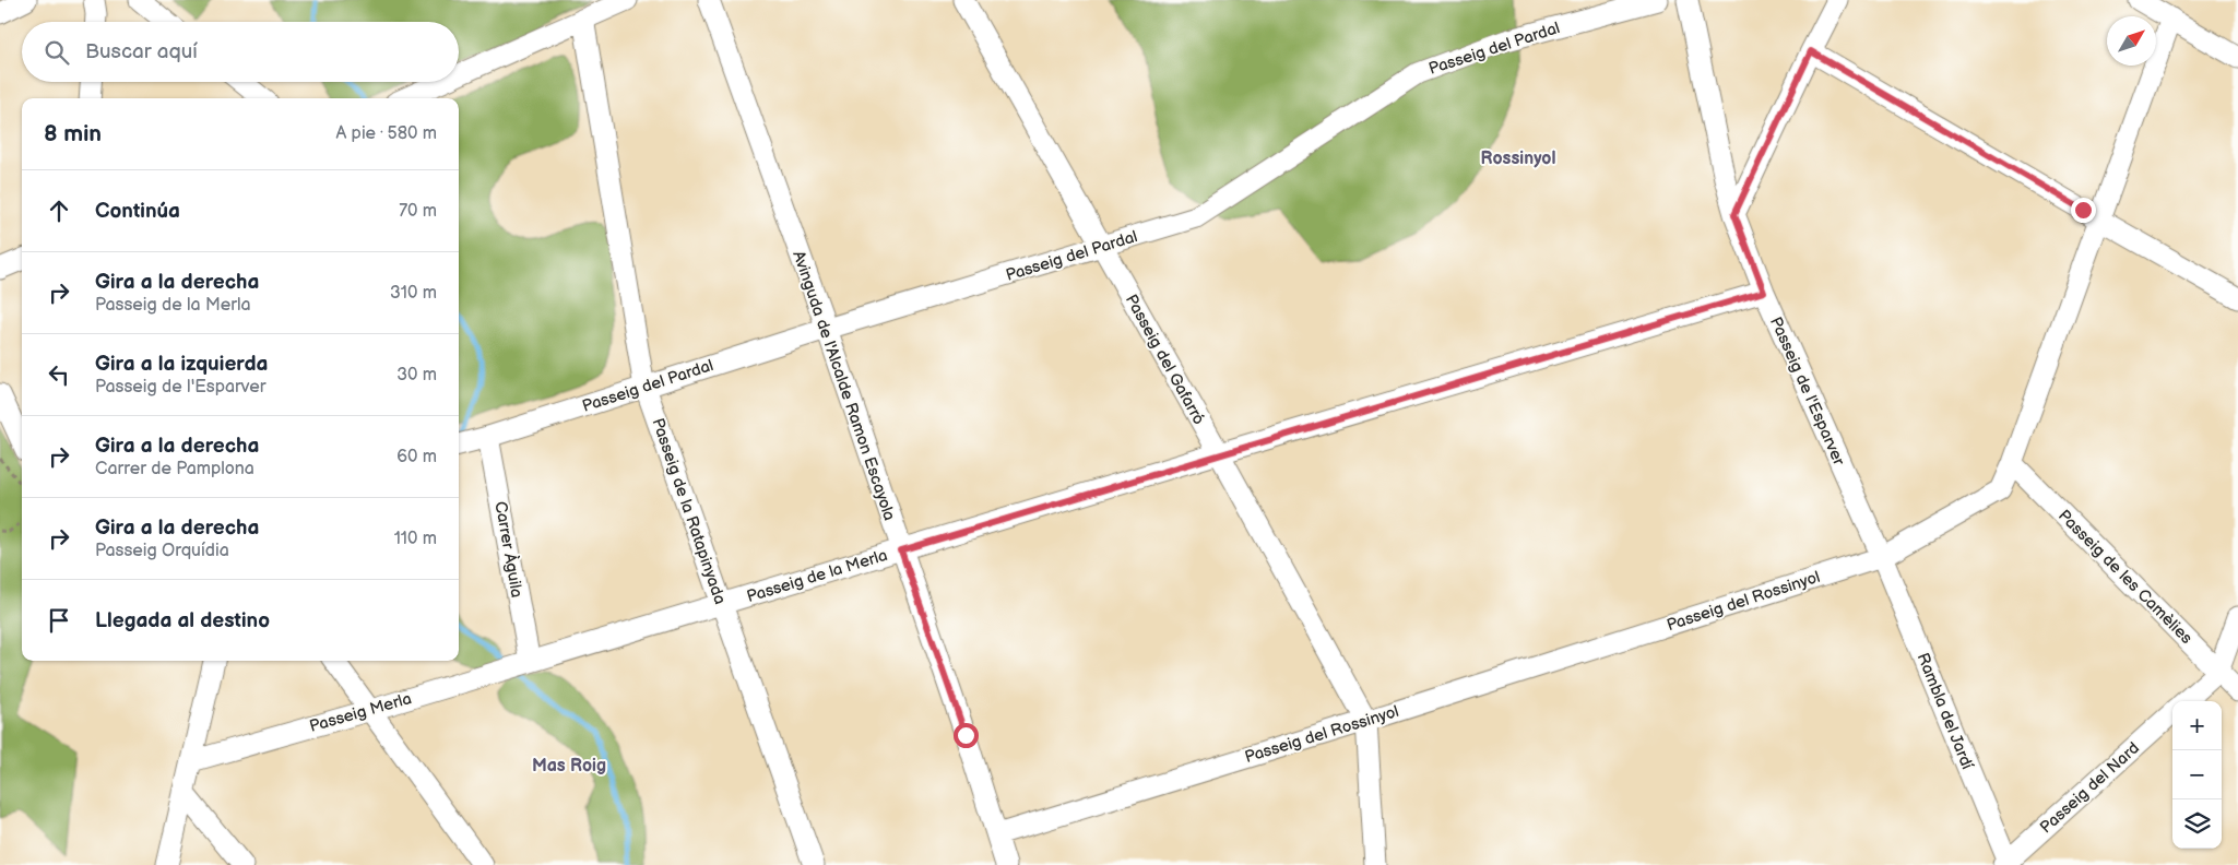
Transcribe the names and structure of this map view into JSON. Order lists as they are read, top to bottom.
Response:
{
  "streets": {
    "street": [
      "Passeig del Pardal",
      "Passeig del Gafarró",
      "Avinguda de l'Alcalde Ramon Escayola",
      "Passeig de l'Esparver",
      "Passeig de la Ratapinyada",
      "Carrer Àguila",
      "Passeig de la Merla",
      "Passeig de les Camèlies",
      "Passeig del Rossinyol",
      "Rambla del Jardí",
      "Passeig Merla",
      "Passeig del Nard"
    ]
  },
  "crossings": [
    ["Passeig del Pardal", "Passeig del Gafarró"],
    ["Passeig del Pardal", "Avinguda de l'Alcalde Ramon Escayola"],
    ["Passeig del Pardal", "Passeig de la Ratapinyada"],
    ["Passeig del Pardal", "Carrer Àguila"],
    ["Passeig del Gafarró", "Passeig de la Merla"],
    ["Passeig del Gafarró", "Passeig del Rossinyol"],
    ["Avinguda de l'Alcalde Ramon Escayola", "Passeig de la Merla"],
    ["Avinguda de l'Alcalde Ramon Escayola", "Passeig del Rossinyol"],
    ["Passeig de l'Esparver", "Passeig de la Merla"],
    ["Passeig de l'Esparver", "Passeig del Rossinyol"],
    ["Passeig de l'Esparver", "Rambla del Jardí"],
    ["Passeig de la Ratapinyada", "Passeig de la Merla"],
    ["Carrer Àguila", "Passeig de la Merla"],
    ["Carrer Àguila", "Passeig Merla"],
    ["Passeig de la Merla", "Passeig Merla"],
    ["Passeig de les Camèlies", "Passeig del Rossinyol"],
    ["Passeig del Rossinyol", "Rambla del Jardí"],
    ["Rambla del Jardí", "Passeig del Nard"]
  ],
  "districts": ["Rossinyol", "Mas Roig"],
  "north": "top right",
  "page": {
    "search": "Buscar aquí",
    "heading": ["8 min", "A pie · 580 m"],
    "list": [
      ["Continúa", "70 m"],
      ["Gira a la derecha", "Passeig de la Merla", "310 m"],
      ["Gira a la izquierda", "Passeig de l'Esparver", "30 m"],
      ["Gira a la derecha", "Carrer de Pamplona", "60 m"],
      ["Gira a la derecha", "Passeig Orquídia", "110 m"],
      "Llegada al destino"
    ],
    "map_buttons": ["+", "−"]
  }
}
